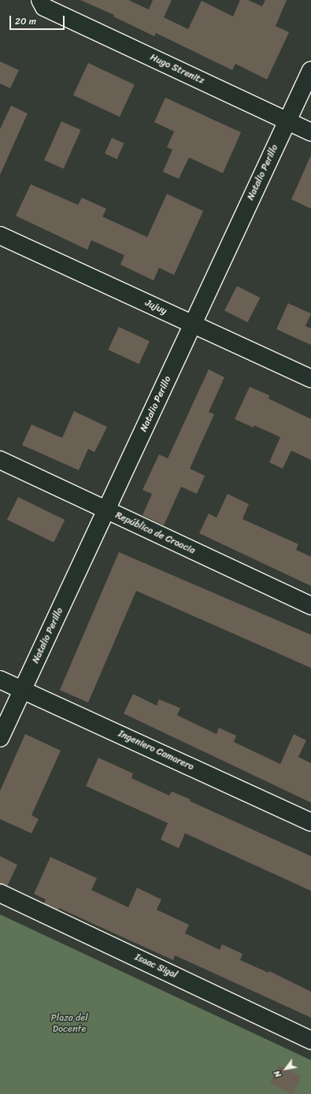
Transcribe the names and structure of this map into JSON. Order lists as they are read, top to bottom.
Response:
{
  "streets": {
    "street": [
      "Hugo Strenitz",
      "Natalio Perillo",
      "Jujuy",
      "República de Croacia",
      "Ingeniero Camarero",
      "Isaac Sigal"
    ]
  },
  "crossings": [
    ["Hugo Strenitz", "Natalio Perillo"],
    ["Natalio Perillo", "Jujuy"],
    ["Natalio Perillo", "República de Croacia"],
    ["Natalio Perillo", "Ingeniero Camarero"]
  ],
  "parks": ["Plaza del Docente"],
  "scale_bar": "20 m",
  "north": "bottom left"
}
